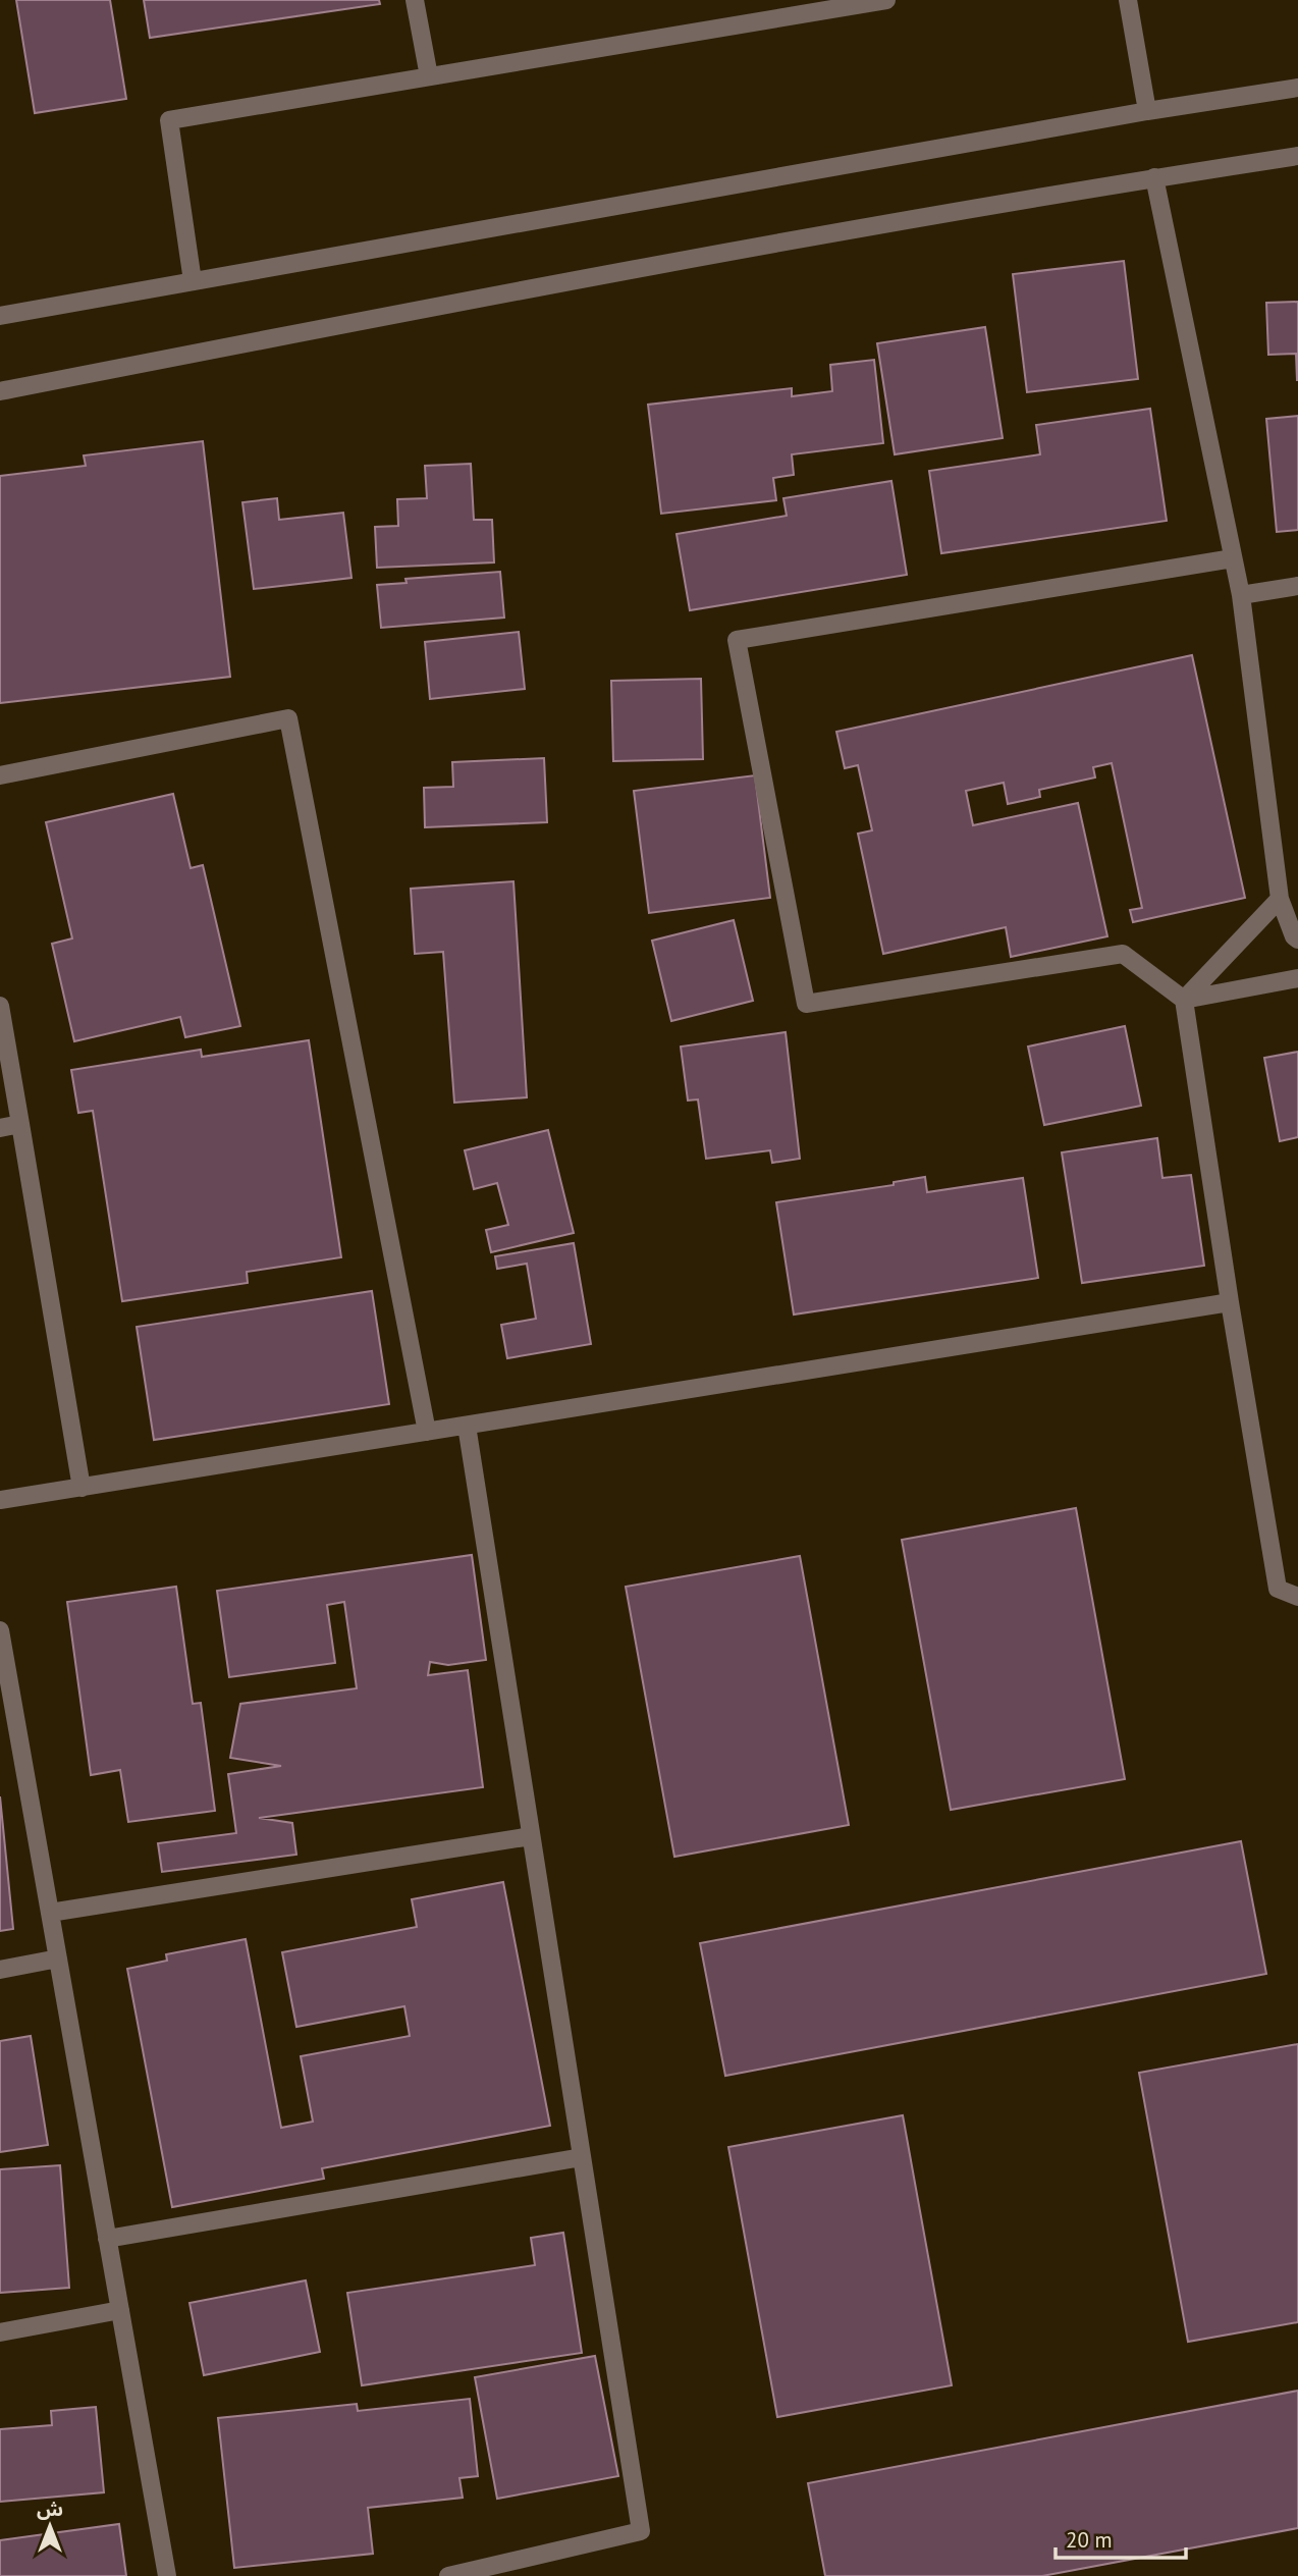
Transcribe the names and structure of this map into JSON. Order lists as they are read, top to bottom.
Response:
{
  "scale_bar": "20 m",
  "north": "top"
}
